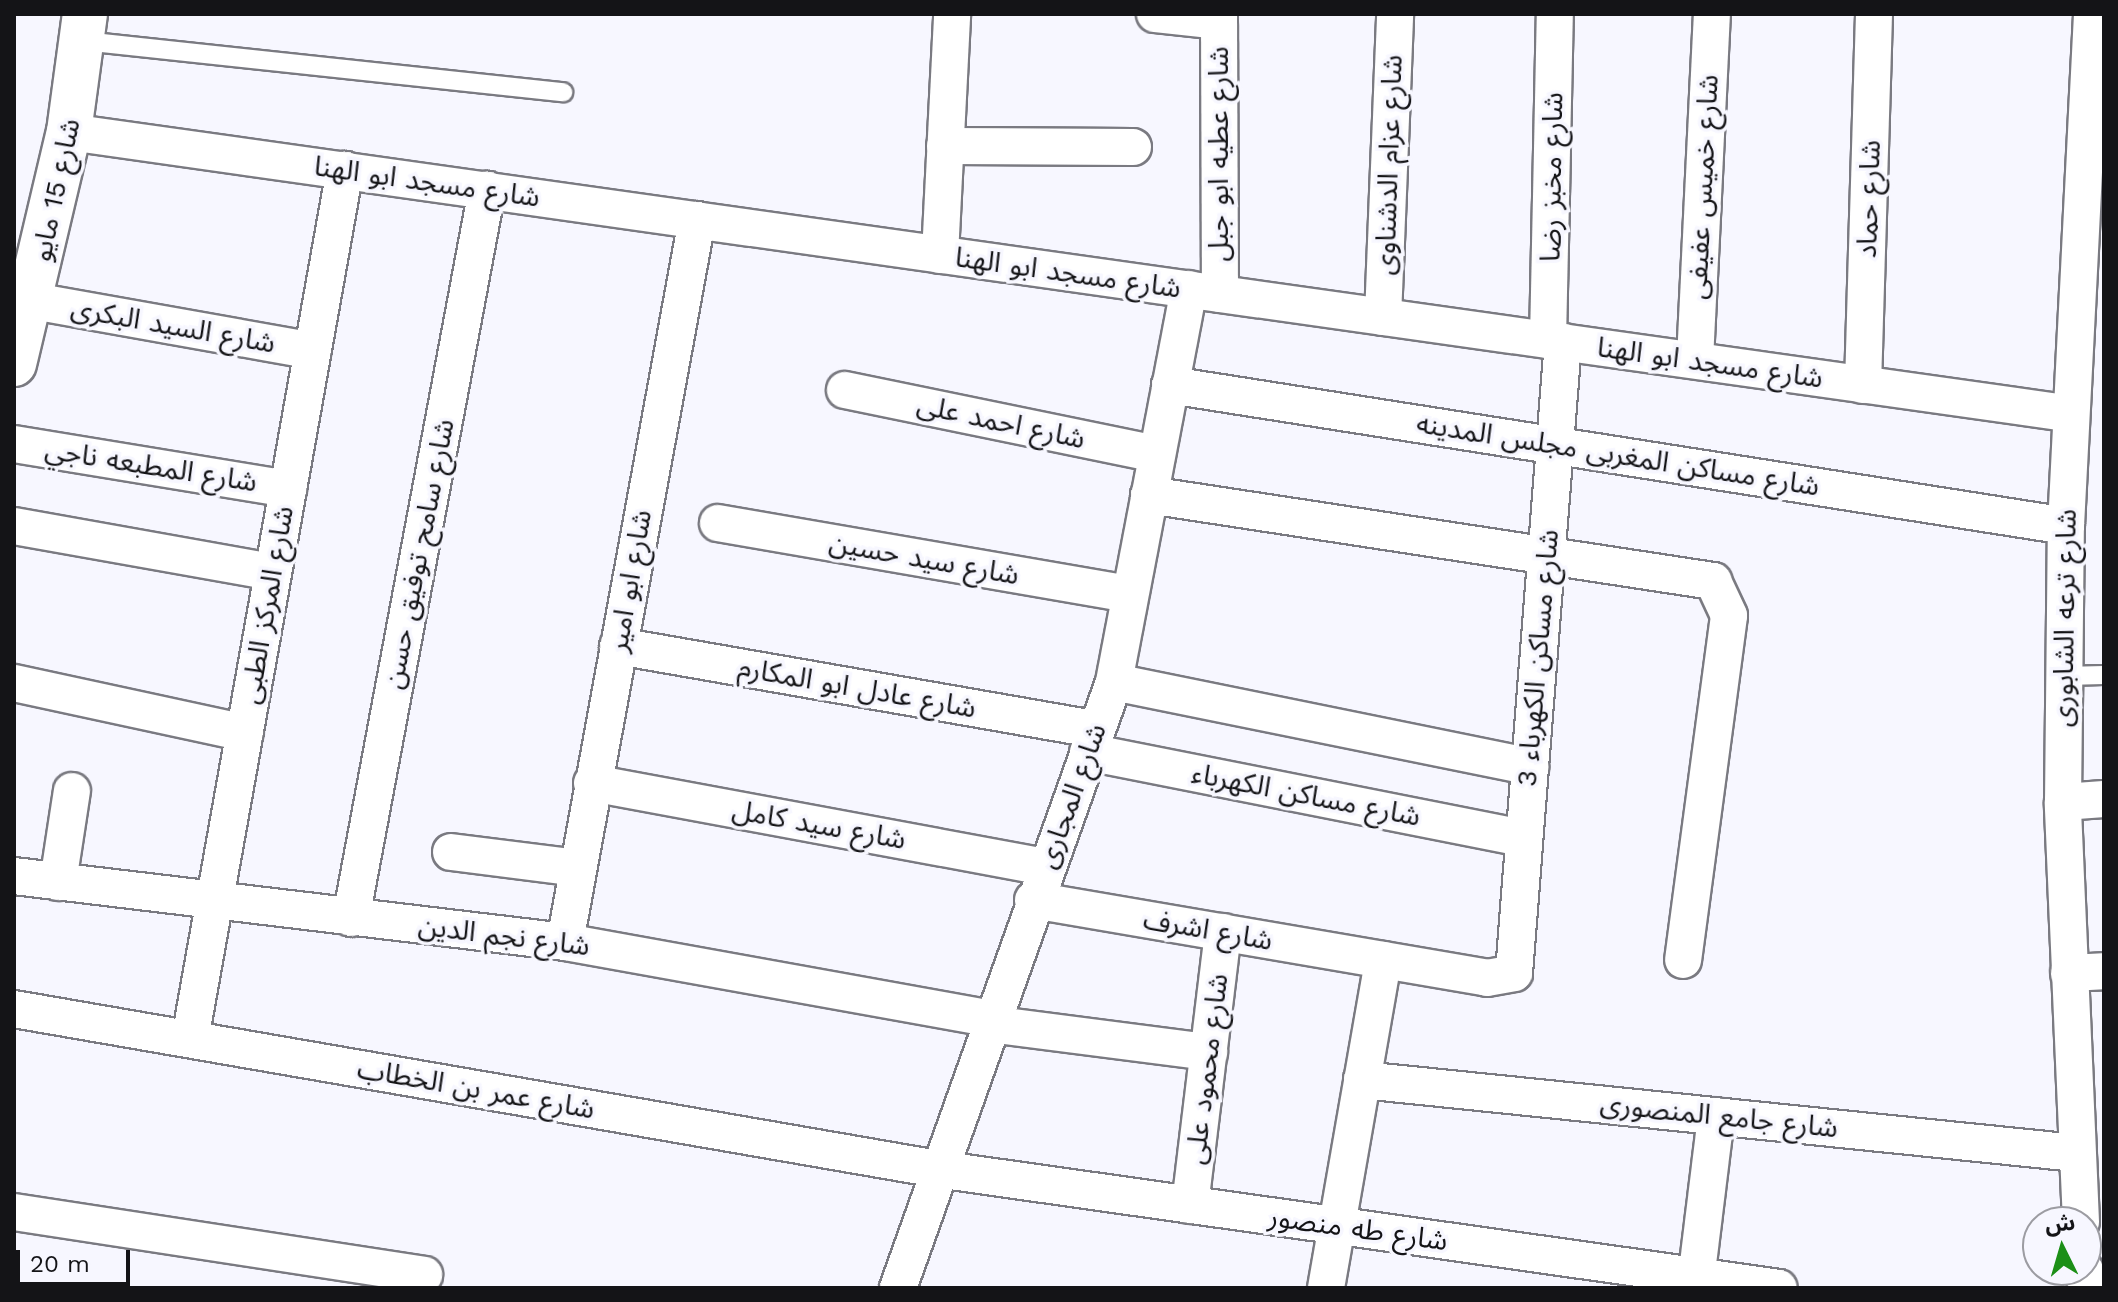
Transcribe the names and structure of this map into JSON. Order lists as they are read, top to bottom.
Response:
{
  "streets": {
    "main road": ["شارع 15 مايو"],
    "street": [
      "شارع عطيه ابو جبل",
      "شارع عزام الدشناوى",
      "شارع مخبز رضا",
      "شارع مسجد ابو الهنا",
      "شارع خميس عفيفى",
      "شارع حماد",
      "شارع السيد البكرى",
      "شارع احمد على",
      "شارع مساكن المغربى مجلس المدينه",
      "شارع المطبعه ناجي",
      "شارع سامح توفيق حسن",
      "شارع سيد حسين",
      "شارع ابو امير",
      "شارع المركز الطبى",
      "شارع ترعه الشابورى",
      "شارع مساكن الكهرباء 3",
      "شارع عادل ابو المكارم",
      "شارع مساكن الكهرباء",
      "شارع المجارى",
      "شارع سيد كامل",
      "شارع اشرف",
      "شارع نجم الدين",
      "شارع محمود على",
      "شارع عمر بن الخطاب",
      "شارع جامع المنصورى",
      "شارع طه منصور"
    ]
  },
  "crossings": [
    ["شارع عطيه ابو جبل", "شارع مسجد ابو الهنا"],
    ["شارع عطيه ابو جبل", "شارع المجارى"],
    ["شارع عزام الدشناوى", "شارع مسجد ابو الهنا"],
    ["شارع مخبز رضا", "شارع مسجد ابو الهنا"],
    ["شارع مخبز رضا", "شارع مساكن الكهرباء 3"],
    ["شارع مسجد ابو الهنا", "شارع خميس عفيفى"],
    ["شارع مسجد ابو الهنا", "شارع 15 مايو"],
    ["شارع مسجد ابو الهنا", "شارع حماد"],
    ["شارع مسجد ابو الهنا", "شارع سامح توفيق حسن"],
    ["شارع مسجد ابو الهنا", "شارع ابو امير"],
    ["شارع مسجد ابو الهنا", "شارع المركز الطبى"],
    ["شارع مسجد ابو الهنا", "شارع ترعه الشابورى"],
    ["شارع مسجد ابو الهنا", "شارع مساكن الكهرباء 3"],
    ["شارع مسجد ابو الهنا", "شارع المجارى"],
    ["شارع 15 مايو", "شارع السيد البكرى"],
    ["شارع السيد البكرى", "شارع المركز الطبى"],
    ["شارع احمد على", "شارع المجارى"],
    ["شارع مساكن المغربى مجلس المدينه", "شارع ترعه الشابورى"],
    ["شارع مساكن المغربى مجلس المدينه", "شارع مساكن الكهرباء 3"],
    ["شارع مساكن المغربى مجلس المدينه", "شارع المجارى"],
    ["شارع المطبعه ناجي", "شارع المركز الطبى"],
    ["شارع سامح توفيق حسن", "شارع نجم الدين"],
    ["شارع سيد حسين", "شارع المجارى"],
    ["شارع ابو امير", "شارع عادل ابو المكارم"],
    ["شارع ابو امير", "شارع سيد كامل"],
    ["شارع ابو امير", "شارع نجم الدين"],
    ["شارع المركز الطبى", "شارع نجم الدين"],
    ["شارع المركز الطبى", "شارع عمر بن الخطاب"],
    ["شارع ترعه الشابورى", "شارع جامع المنصورى"],
    ["شارع مساكن الكهرباء 3", "شارع مساكن الكهرباء"],
    ["شارع مساكن الكهرباء 3", "شارع اشرف"],
    ["شارع عادل ابو المكارم", "شارع مساكن الكهرباء"],
    ["شارع عادل ابو المكارم", "شارع المجارى"],
    ["شارع مساكن الكهرباء", "شارع المجارى"],
    ["شارع المجارى", "شارع سيد كامل"],
    ["شارع المجارى", "شارع اشرف"],
    ["شارع المجارى", "شارع نجم الدين"],
    ["شارع المجارى", "شارع عمر بن الخطاب"],
    ["شارع المجارى", "شارع طه منصور"],
    ["شارع سيد كامل", "شارع اشرف"],
    ["شارع اشرف", "شارع محمود على"],
    ["شارع نجم الدين", "شارع محمود على"],
    ["شارع محمود على", "شارع طه منصور"],
    ["شارع عمر بن الخطاب", "شارع طه منصور"]
  ],
  "scale_bar": "20 m",
  "north": "top"
}
